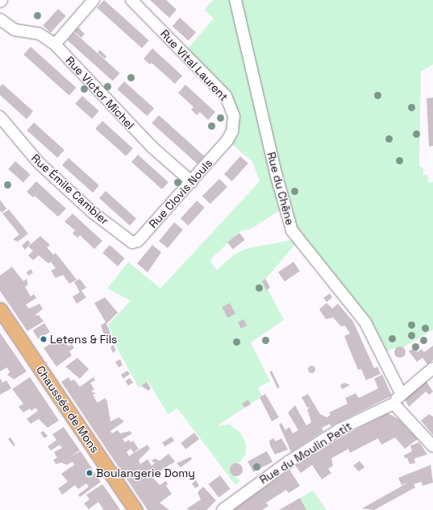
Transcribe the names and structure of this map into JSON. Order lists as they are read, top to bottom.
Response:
{
  "streets": {
    "main road": ["Chaussée de Mons"],
    "street": [
      "Rue Vital Laurent",
      "Rue Victor Michel",
      "Rue du Chêne",
      "Rue Émile Cambier",
      "Rue Clovis Nouls",
      "Rue du Moulin Petit"
    ]
  },
  "crossings": [
    ["Rue Vital Laurent", "Rue Clovis Nouls"],
    ["Rue Victor Michel", "Rue Clovis Nouls"],
    ["Rue Émile Cambier", "Rue Clovis Nouls"]
  ],
  "places": ["Letens & Fils", "Boulangerie Domy"]
}
